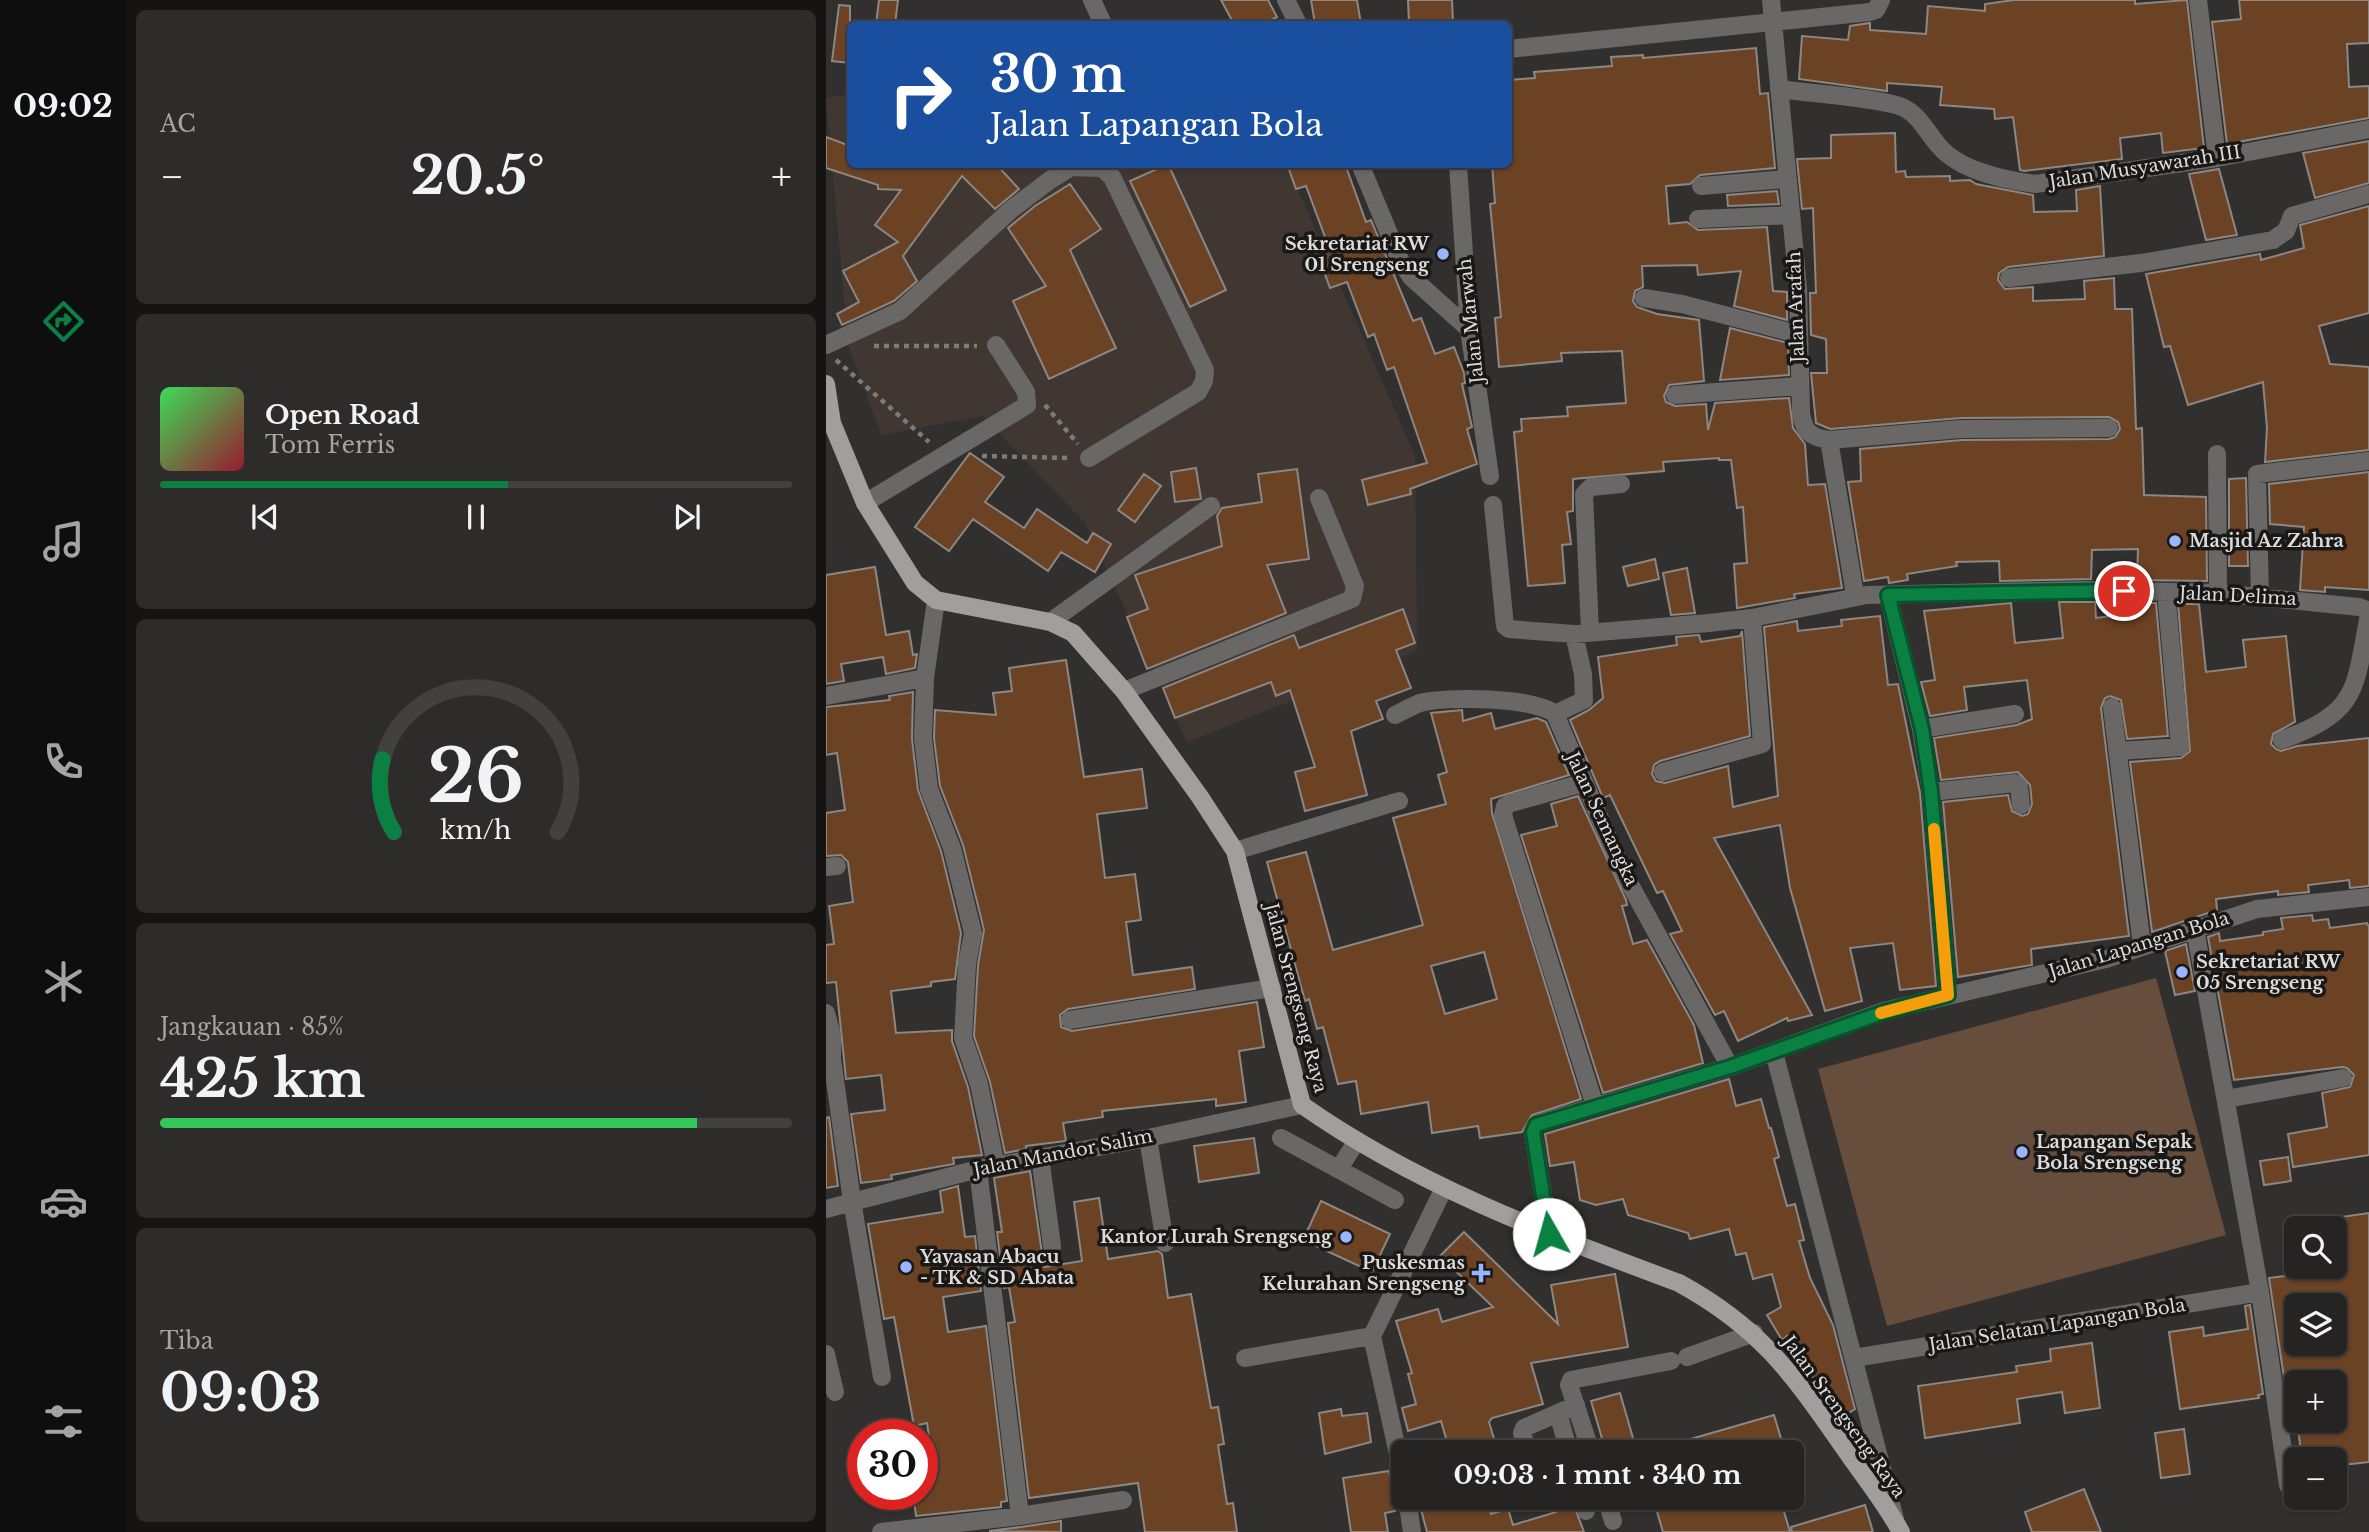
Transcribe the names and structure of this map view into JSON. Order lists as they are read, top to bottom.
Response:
{
  "streets": {
    "main road": ["Jalan Srengseng Raya"],
    "street": [
      "Jalan Musyawarah III",
      "Jalan Arafah",
      "Jalan Marwah",
      "Jalan Delima",
      "Jalan Semangka",
      "Jalan Lapangan Bola",
      "Jalan Mandor Salim",
      "Jalan Selatan Lapangan Bola"
    ]
  },
  "crossings": [
    ["Jalan Musyawarah III", "Jalan Arafah"],
    ["Jalan Semangka", "Jalan Lapangan Bola"],
    ["Jalan Lapangan Bola", "Jalan Srengseng Raya"],
    ["Jalan Srengseng Raya", "Jalan Mandor Salim"]
  ],
  "places": {
    "other": [
      "Sekretariat RW 01 Srengseng",
      "Masjid Az Zahra",
      "Sekretariat RW 05 Srengseng",
      "Lapangan Sepak Bola Srengseng",
      "Kantor Lurah Srengseng",
      "Yayasan Abacu - TK & SD Abata"
    ],
    "health": ["Puskesmas Kelurahan Srengseng"]
  },
  "page": {
    "tabs": "09:02",
    "tile": [
      "AC",
      ["Jangkauan · 85%", "425 km"],
      ["Tiba", "09:03"]
    ],
    "turn": ["30 m", "Jalan Lapangan Bola"],
    "heat": ["−", "20.5°", "+"],
    "song": ["Open Road", "Tom Ferris"],
    "map_buttons": ["+", "−"],
    "limit": "30",
    "trip": "09:03 · 1 mnt · 340 m",
    "gauge": ["26", "km/h"]
  }
}
